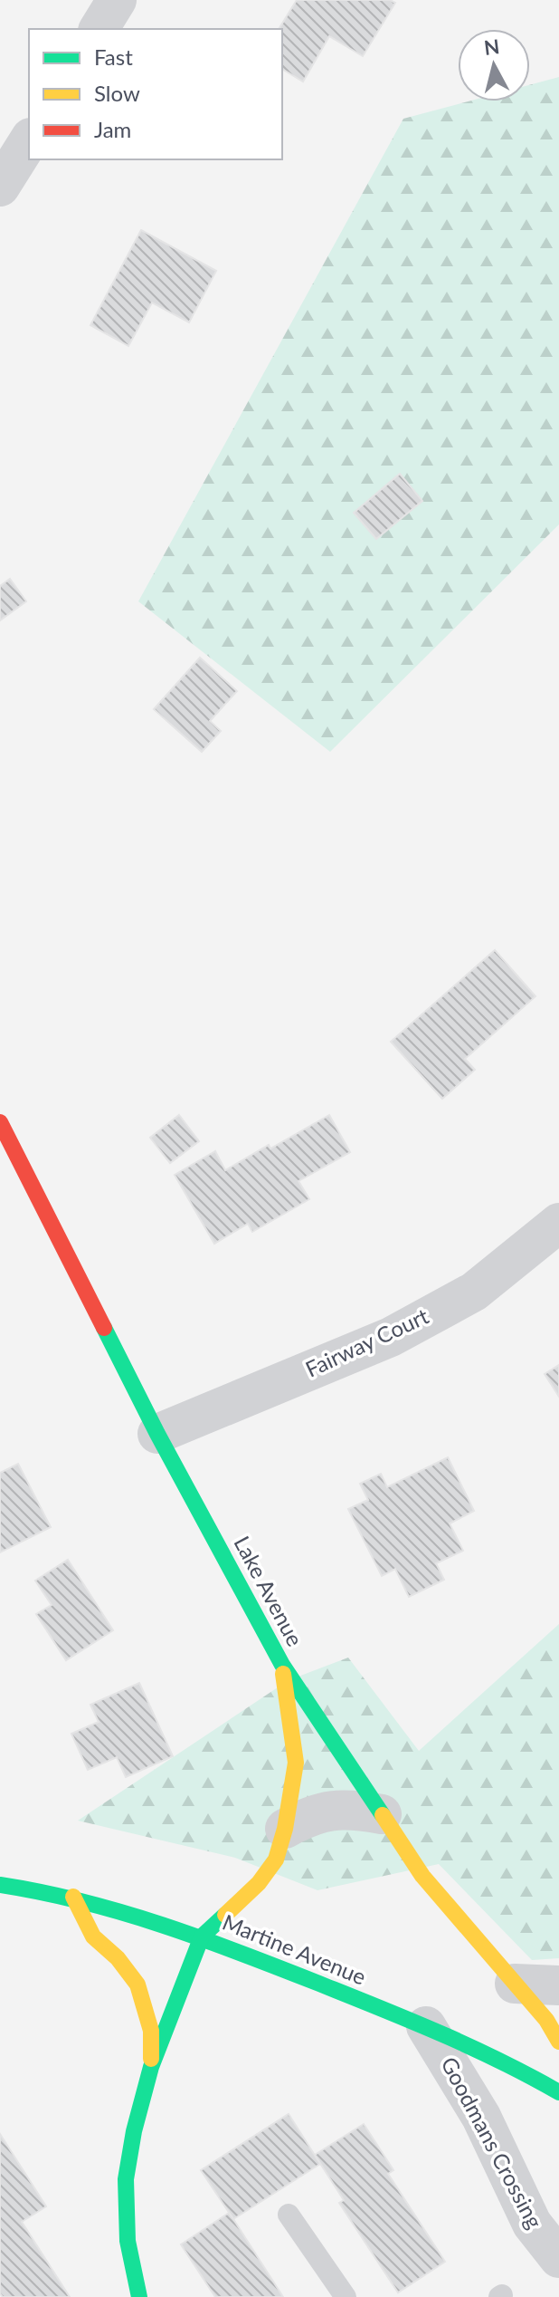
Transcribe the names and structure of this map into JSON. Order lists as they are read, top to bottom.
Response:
{
  "streets": {
    "street": [
      "Fairway Court",
      "Lake Avenue",
      "Martine Avenue",
      "Goodmans Crossing"
    ]
  },
  "crossings": [
    ["Fairway Court", "Lake Avenue"],
    ["Martine Avenue", "Goodmans Crossing"]
  ],
  "legend": ["Fast", "Slow", "Jam"],
  "north": "top"
}
